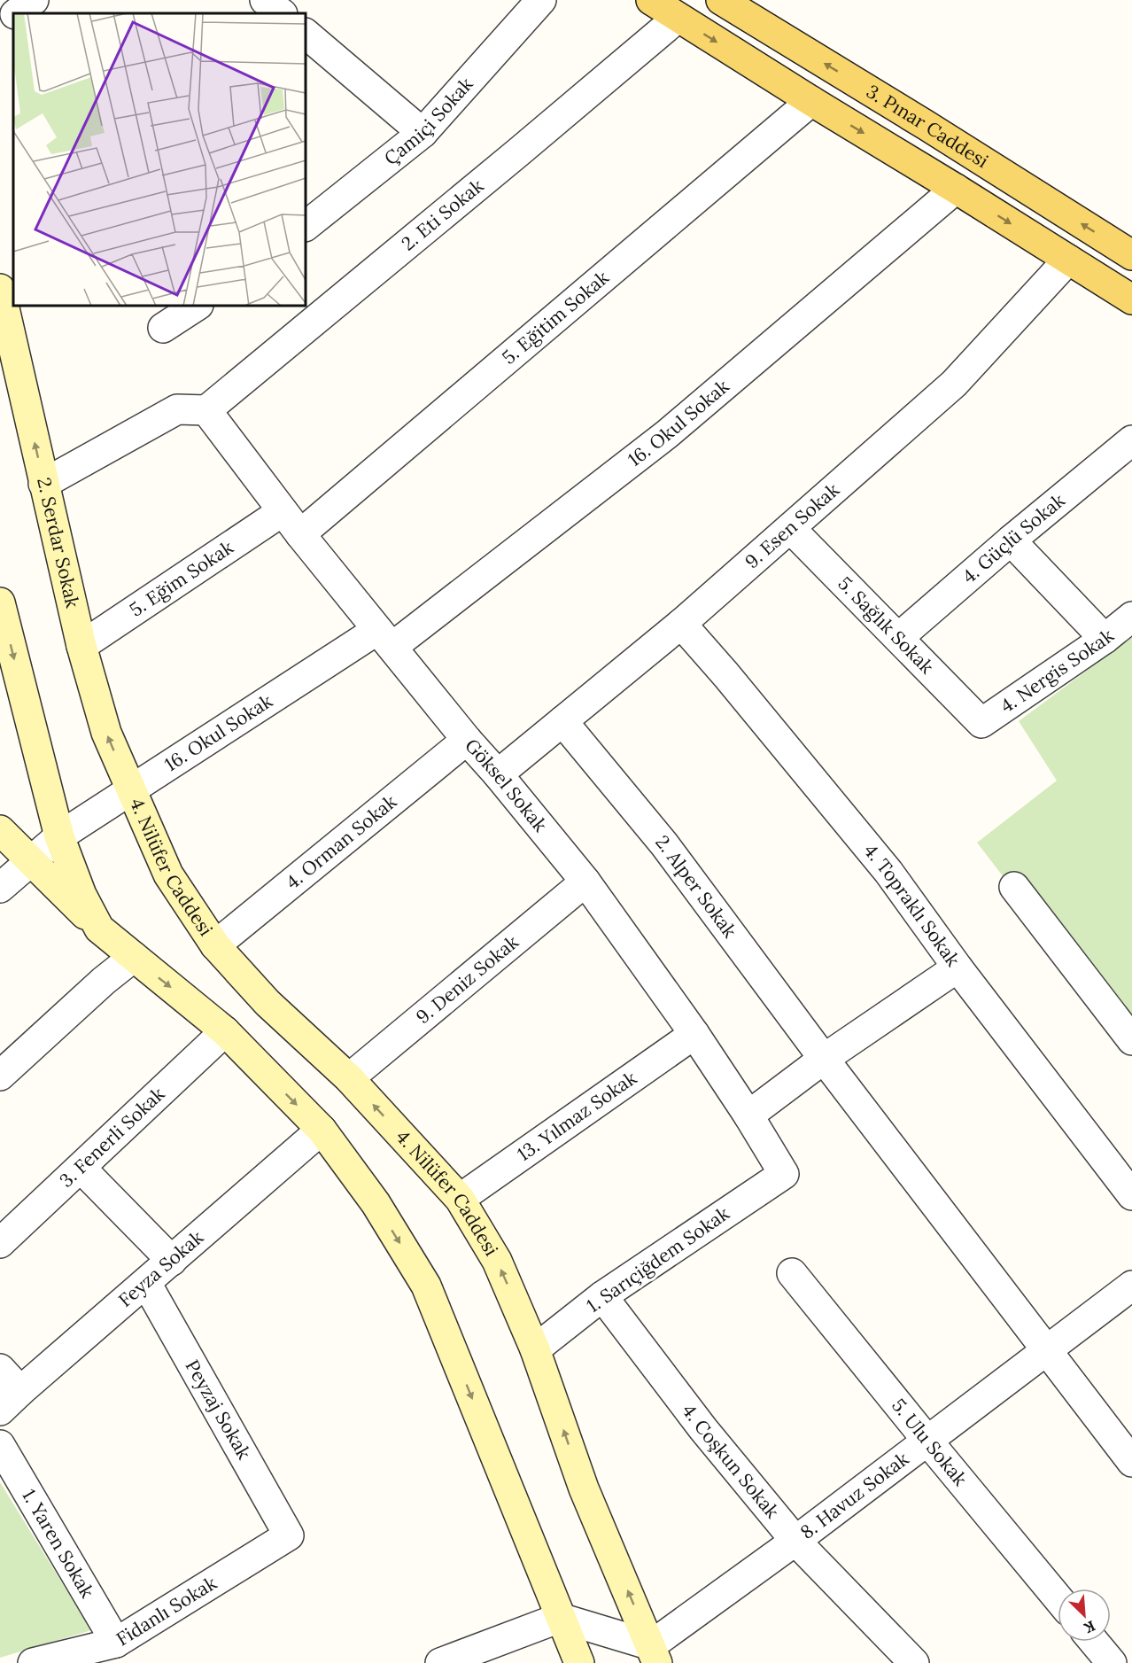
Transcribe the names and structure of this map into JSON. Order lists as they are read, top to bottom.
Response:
{
  "streets": {
    "main road": ["3. Pınar Caddesi", "2. Serdar Sokak", "4. Nilüfer Caddesi"],
    "street": [
      "Çamiçi Sokak",
      "2. Eti Sokak",
      "5. Eğitim Sokak",
      "16. Okul Sokak",
      "9. Esen Sokak",
      "4. Güçlü Sokak",
      "5. Eğim Sokak",
      "5. Sağlık Sokak",
      "4. Nergis Sokak",
      "Göksel Sokak",
      "4. Orman Sokak",
      "2. Alper Sokak",
      "4. Topraklı Sokak",
      "9. Deniz Sokak",
      "13. Yılmaz Sokak",
      "3. Fenerli Sokak",
      "1. Sarıçiğdem Sokak",
      "Feyza Sokak",
      "Peyzaj Sokak",
      "5. Ulu Sokak",
      "4. Coşkun Sokak",
      "8. Havuz Sokak",
      "1. Yaren Sokak",
      "Fidanlı Sokak"
    ]
  },
  "crossings": [
    ["2. Eti Sokak", "Göksel Sokak"],
    ["5. Eğitim Sokak", "Göksel Sokak"],
    ["16. Okul Sokak", "2. Serdar Sokak"],
    ["16. Okul Sokak", "Göksel Sokak"],
    ["16. Okul Sokak", "4. Nilüfer Caddesi"],
    ["9. Esen Sokak", "5. Sağlık Sokak"],
    ["9. Esen Sokak", "Göksel Sokak"],
    ["9. Esen Sokak", "2. Alper Sokak"],
    ["9. Esen Sokak", "4. Topraklı Sokak"],
    ["4. Güçlü Sokak", "5. Sağlık Sokak"],
    ["2. Serdar Sokak", "5. Eğim Sokak"],
    ["2. Serdar Sokak", "4. Nilüfer Caddesi"],
    ["5. Eğim Sokak", "Göksel Sokak"],
    ["5. Sağlık Sokak", "4. Nergis Sokak"],
    ["Göksel Sokak", "4. Orman Sokak"],
    ["Göksel Sokak", "9. Deniz Sokak"],
    ["Göksel Sokak", "13. Yılmaz Sokak"],
    ["Göksel Sokak", "1. Sarıçiğdem Sokak"],
    ["4. Orman Sokak", "4. Nilüfer Caddesi"],
    ["4. Nilüfer Caddesi", "9. Deniz Sokak"],
    ["4. Nilüfer Caddesi", "13. Yılmaz Sokak"],
    ["4. Nilüfer Caddesi", "1. Sarıçiğdem Sokak"],
    ["4. Nilüfer Caddesi", "8. Havuz Sokak"],
    ["2. Alper Sokak", "8. Havuz Sokak"],
    ["1. Sarıçiğdem Sokak", "4. Coşkun Sokak"],
    ["Feyza Sokak", "Peyzaj Sokak"],
    ["Peyzaj Sokak", "Fidanlı Sokak"],
    ["5. Ulu Sokak", "8. Havuz Sokak"],
    ["4. Coşkun Sokak", "8. Havuz Sokak"],
    ["1. Yaren Sokak", "Fidanlı Sokak"]
  ],
  "north": "bottom right"
}
